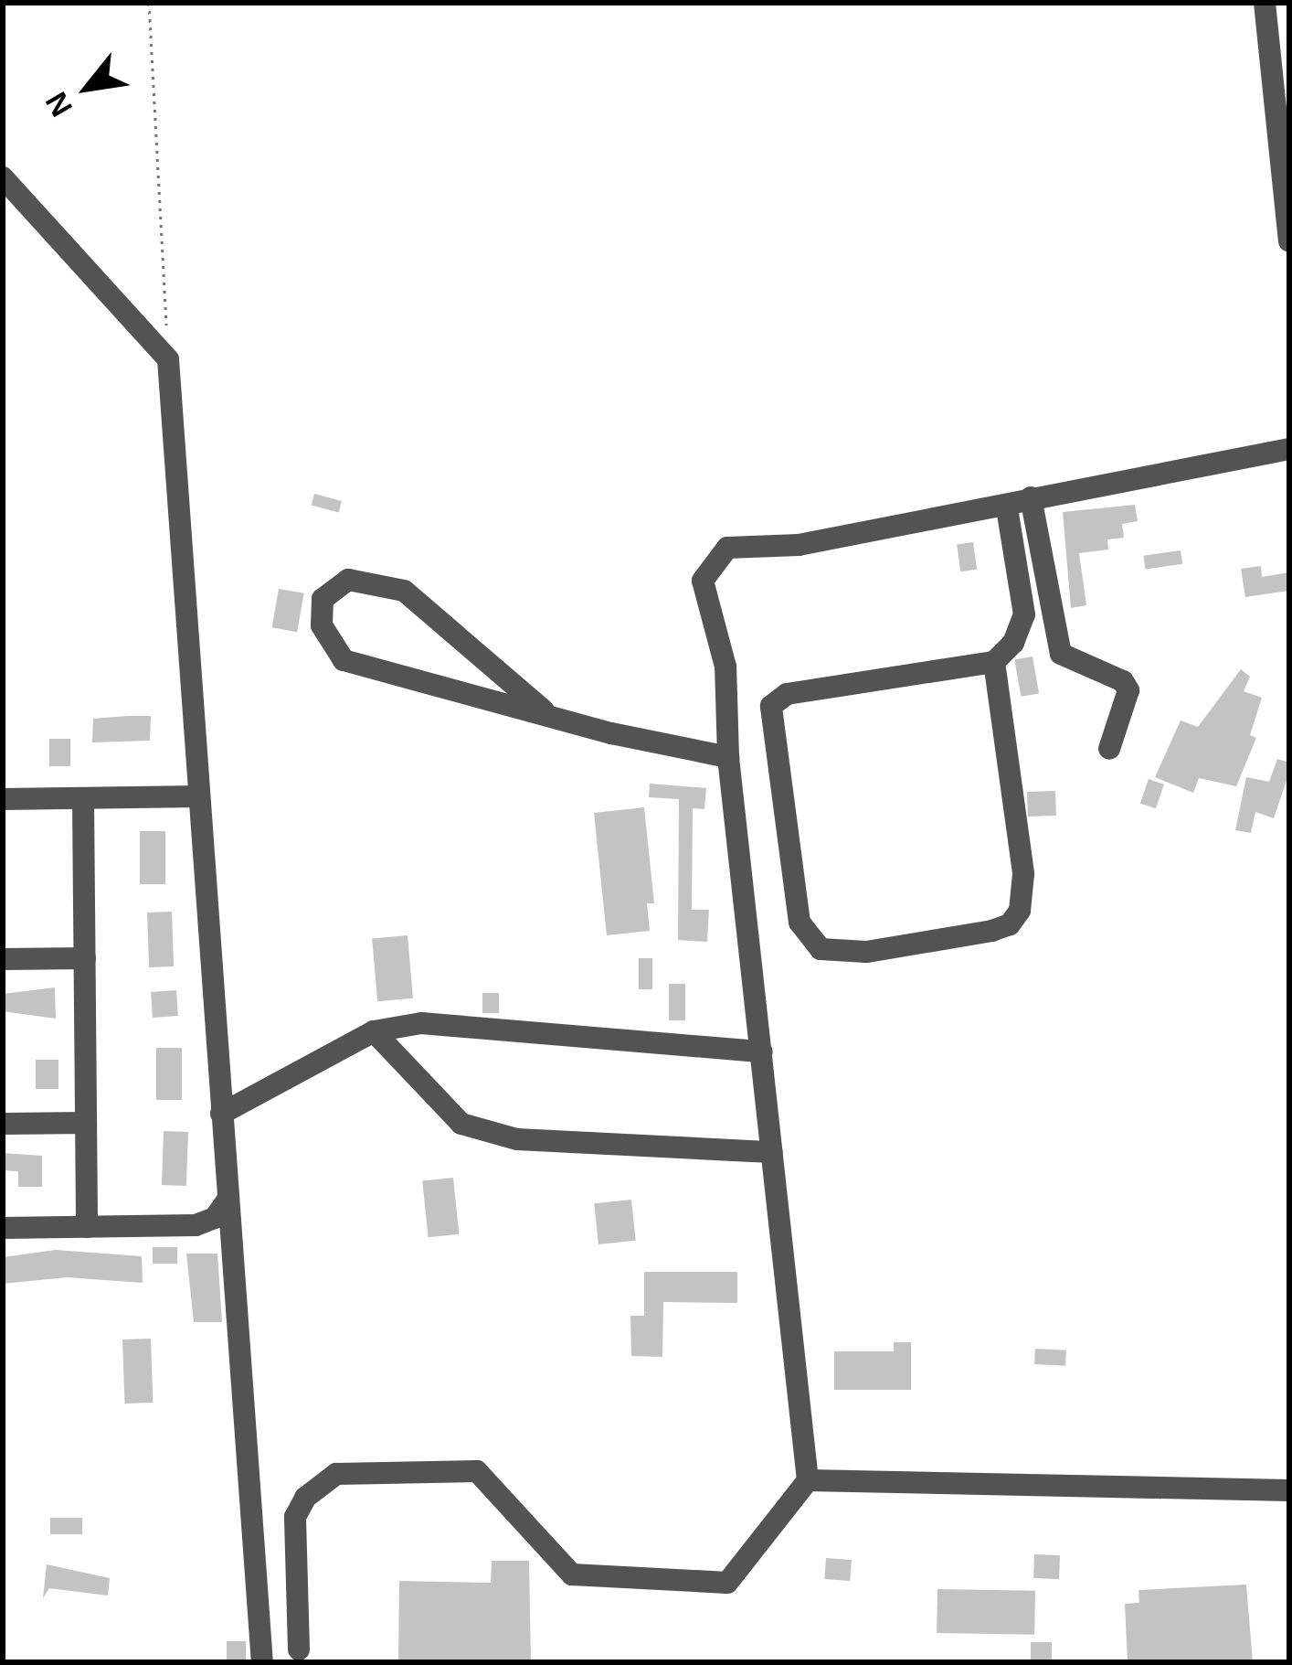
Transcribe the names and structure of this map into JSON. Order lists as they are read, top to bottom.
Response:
{
  "north": "bottom left"
}
